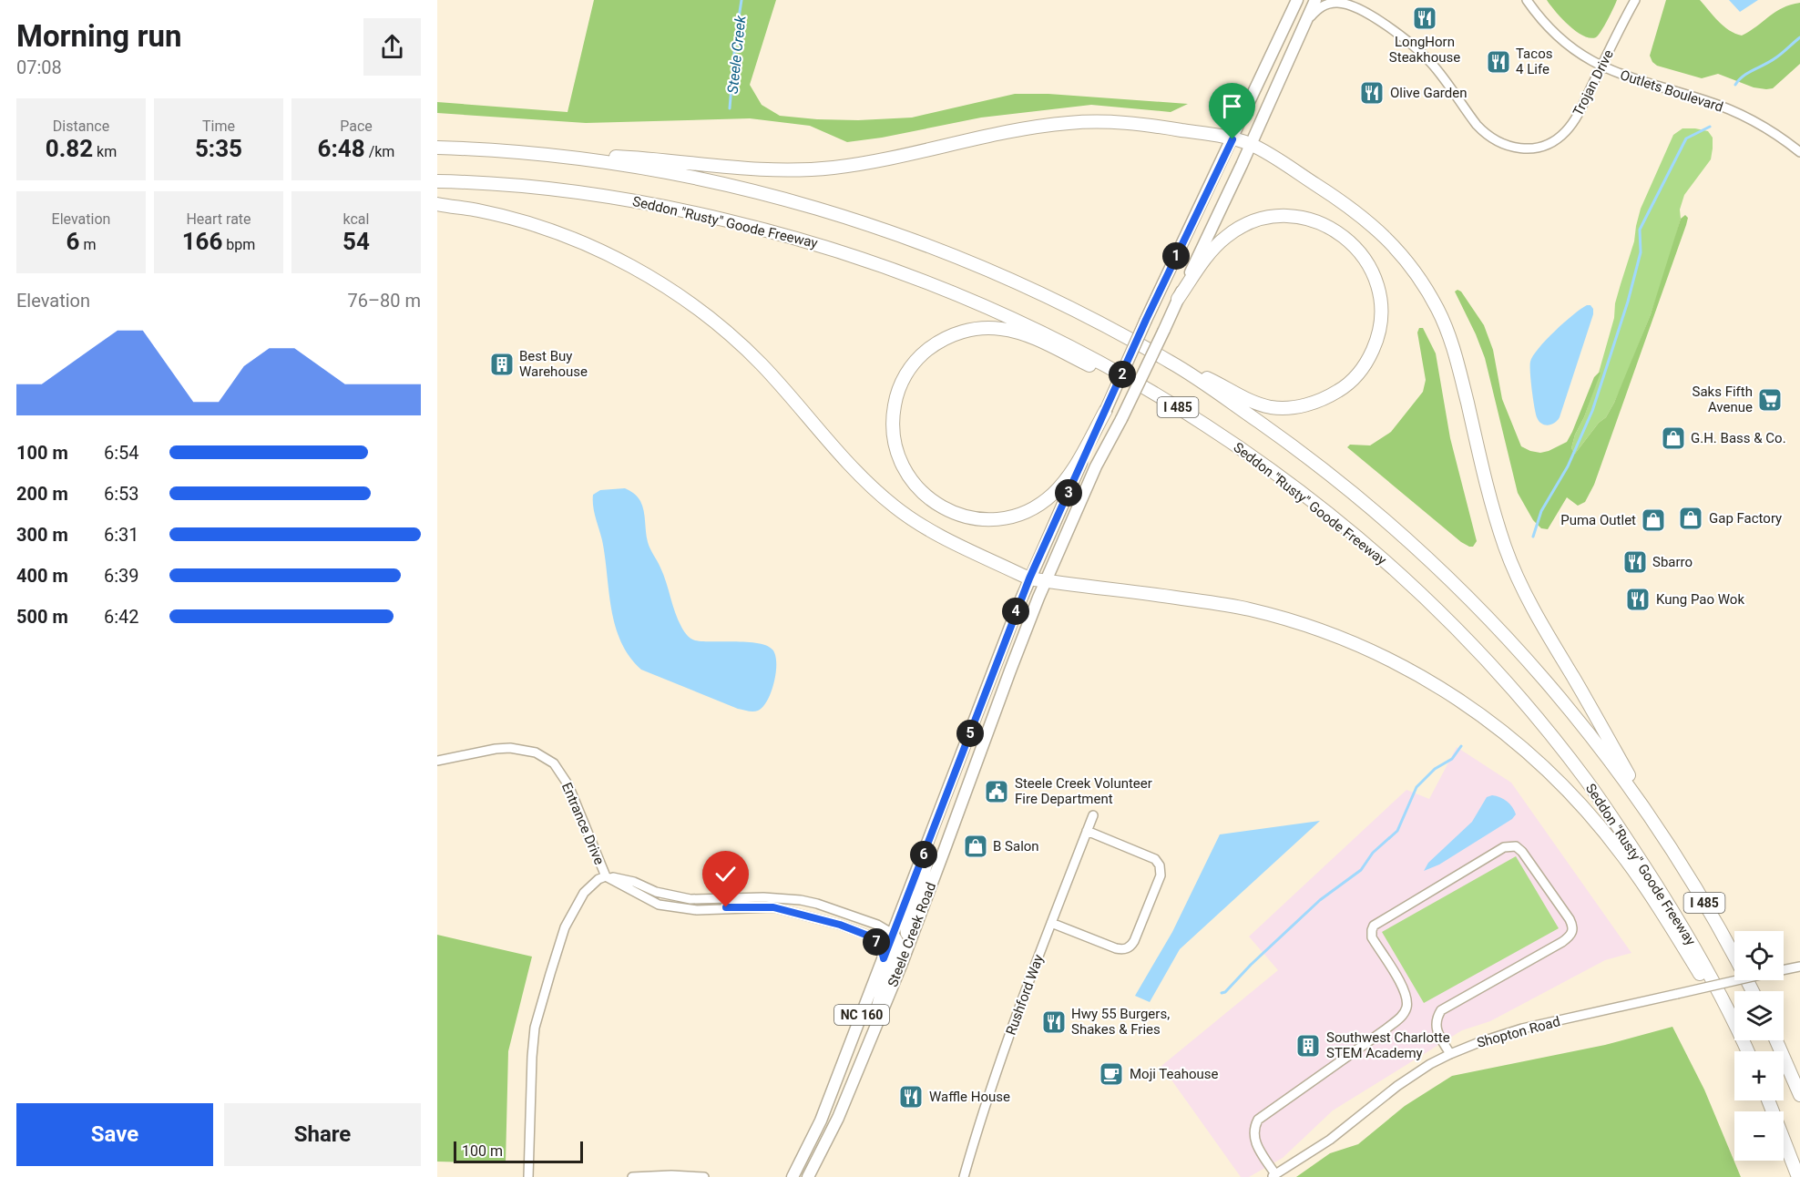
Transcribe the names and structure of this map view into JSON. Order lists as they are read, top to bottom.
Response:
{
  "streets": {
    "highway": ["Seddon \"Rusty\" Goode Freeway", "I 485"],
    "main road": ["Steele Creek Road", "NC 160"],
    "street": [
      "Trojan Drive",
      "Outlets Boulevard",
      "Entrance Drive",
      "Rushford Way",
      "Shopton Road"
    ]
  },
  "crossings": [
    ["Trojan Drive", "Outlets Boulevard"],
    ["Trojan Drive", "Steele Creek Road"],
    ["Entrance Drive", "Steele Creek Road"]
  ],
  "water": ["Steele Creek"],
  "places": {
    "restaurant": [
      "LongHorn Steakhouse",
      "Tacos 4 Life",
      "Olive Garden",
      "Sbarro",
      "Kung Pao Wok",
      "Hwy 55 Burgers, Shakes & Fries",
      "Waffle House"
    ],
    "building": ["Best Buy Warehouse", "Southwest Charlotte STEM Academy"],
    "supermarket": ["Saks Fifth Avenue"],
    "shop": [
      "G.H. Bass & Co.",
      "Gap Factory",
      "Puma Outlet",
      "B Salon"
    ],
    "public building": ["Steele Creek Volunteer Fire Department"],
    "cafe": ["Moji Teahouse"]
  },
  "scale_bar": "100 m",
  "page": {
    "heading": ["Morning run", "07:08"],
    "stats": [
      ["Distance", "0.82 km"],
      ["Time", "5:35"],
      ["Pace", "6:48 /km"],
      ["Elevation", "6 m"],
      ["Heart rate", "166 bpm"],
      ["kcal", "54"]
    ],
    "pins": [
      "1",
      "2",
      "3",
      "4",
      "5",
      "6",
      "7"
    ],
    "chart": ["Elevation", "76–80 m"],
    "list": [
      {
        "name": "100 m",
        "note": "6:54"
      },
      {
        "name": "200 m",
        "note": "6:53"
      },
      {
        "name": "300 m",
        "note": "6:31"
      },
      {
        "name": "400 m",
        "note": "6:39"
      },
      {
        "name": "500 m",
        "note": "6:42"
      }
    ],
    "map_buttons": ["+", "−"],
    "buttons": ["Save", "Share"],
    "scale": "100 m"
  }
}
